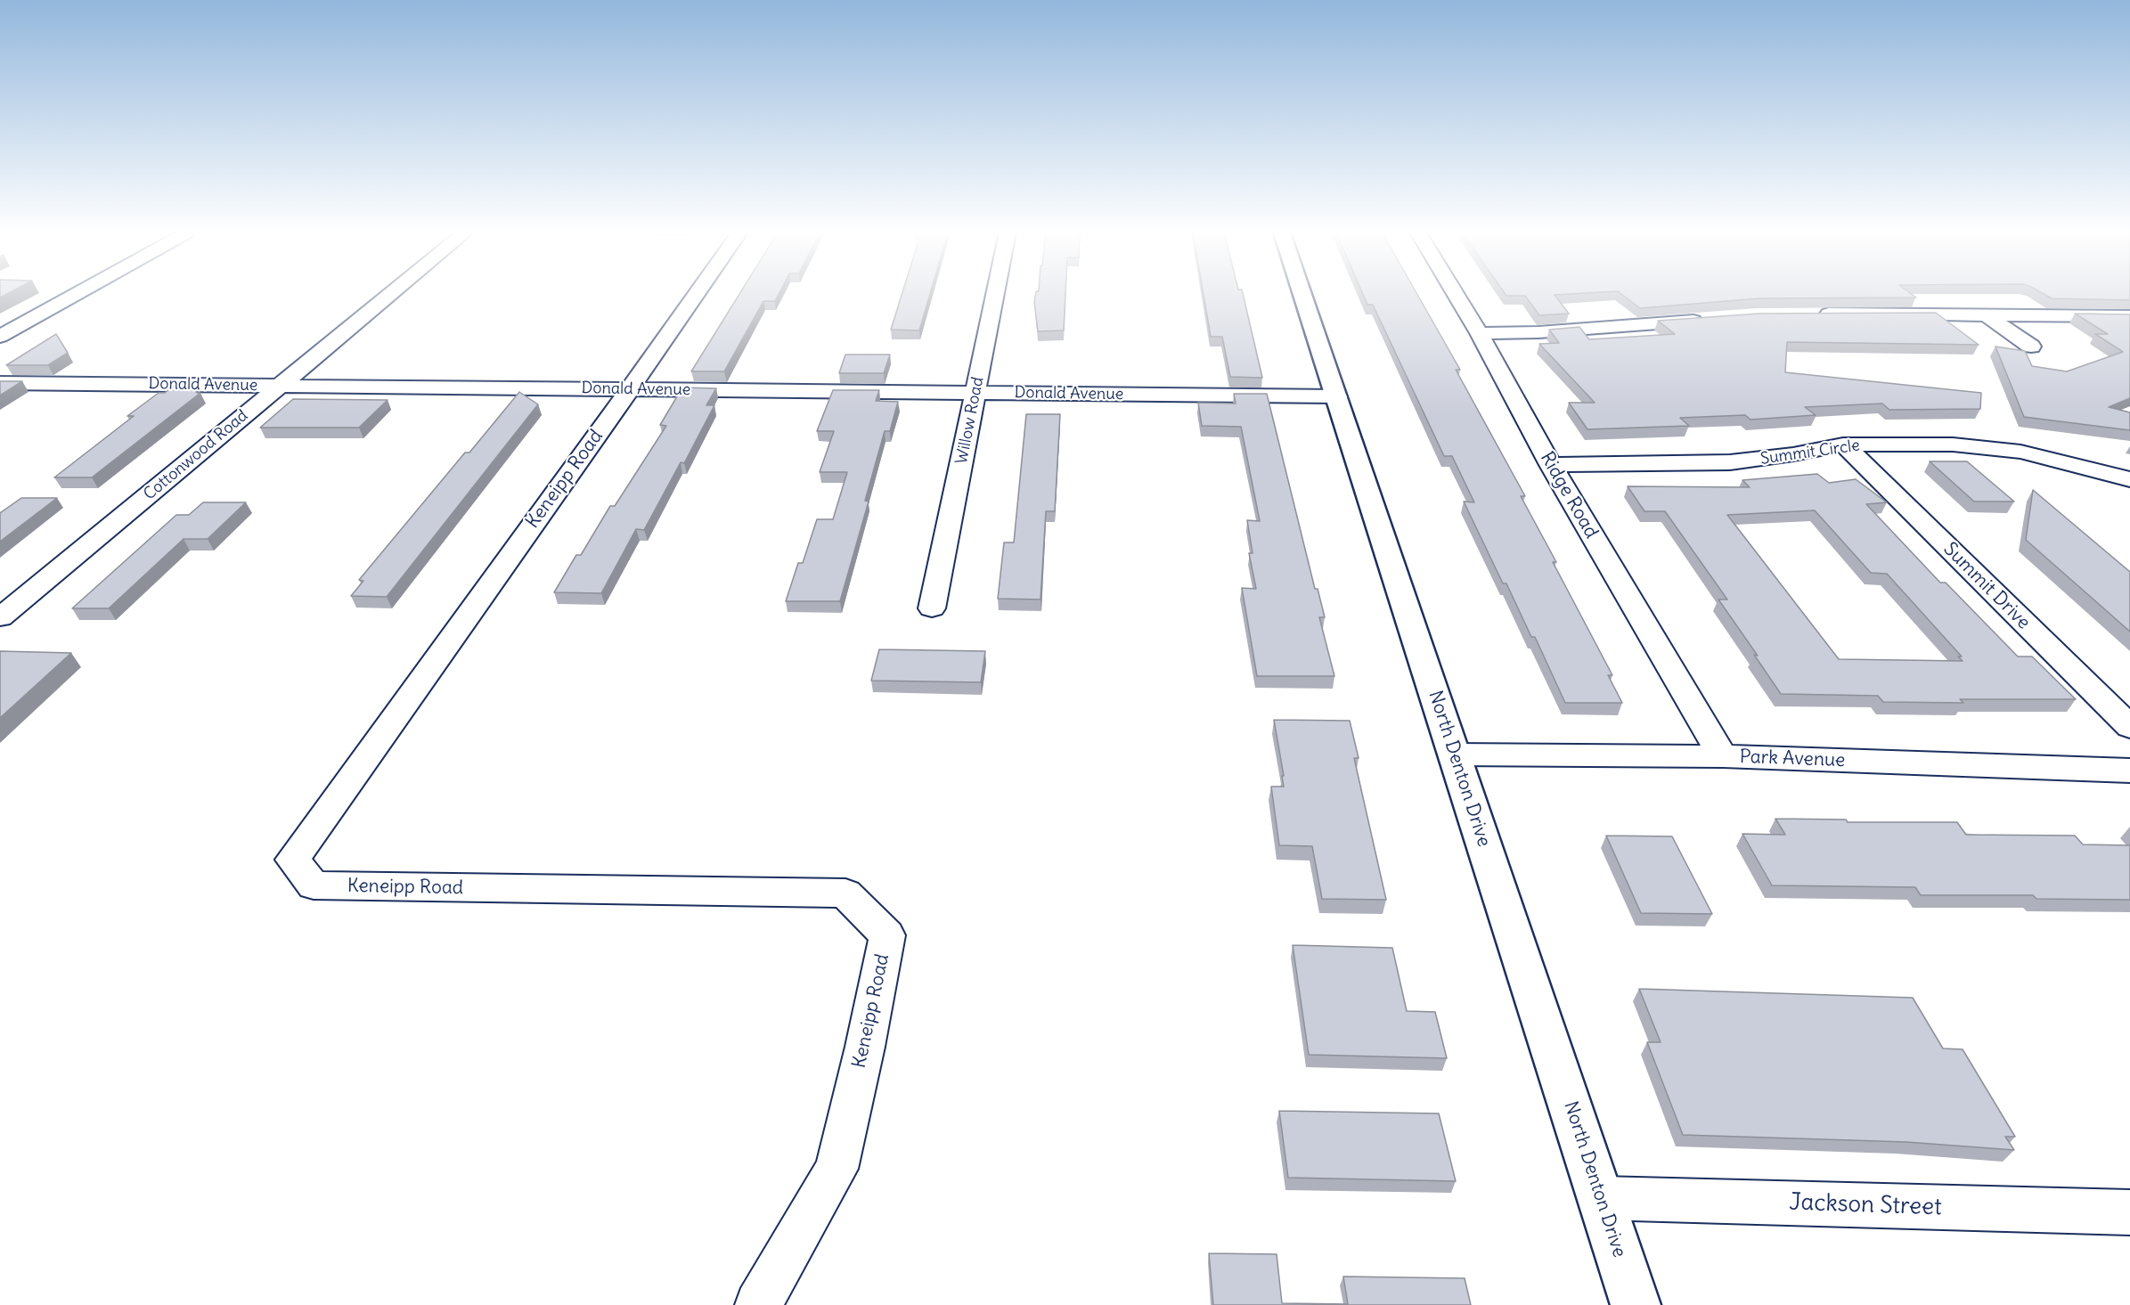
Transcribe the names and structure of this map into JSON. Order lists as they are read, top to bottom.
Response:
{
  "streets": {
    "street": [
      "Donald Avenue",
      "Willow Road",
      "Summit Circle",
      "Cottonwood Road",
      "Keneipp Road",
      "Ridge Road",
      "Summit Drive",
      "Park Avenue",
      "North Denton Drive",
      "Jackson Street"
    ]
  },
  "crossings": [
    ["Donald Avenue", "Willow Road"],
    ["Donald Avenue", "Cottonwood Road"],
    ["Donald Avenue", "Keneipp Road"],
    ["Donald Avenue", "North Denton Drive"],
    ["Summit Circle", "Ridge Road"],
    ["Summit Circle", "Summit Drive"],
    ["Ridge Road", "Park Avenue"],
    ["Park Avenue", "North Denton Drive"],
    ["North Denton Drive", "Jackson Street"]
  ]
}
